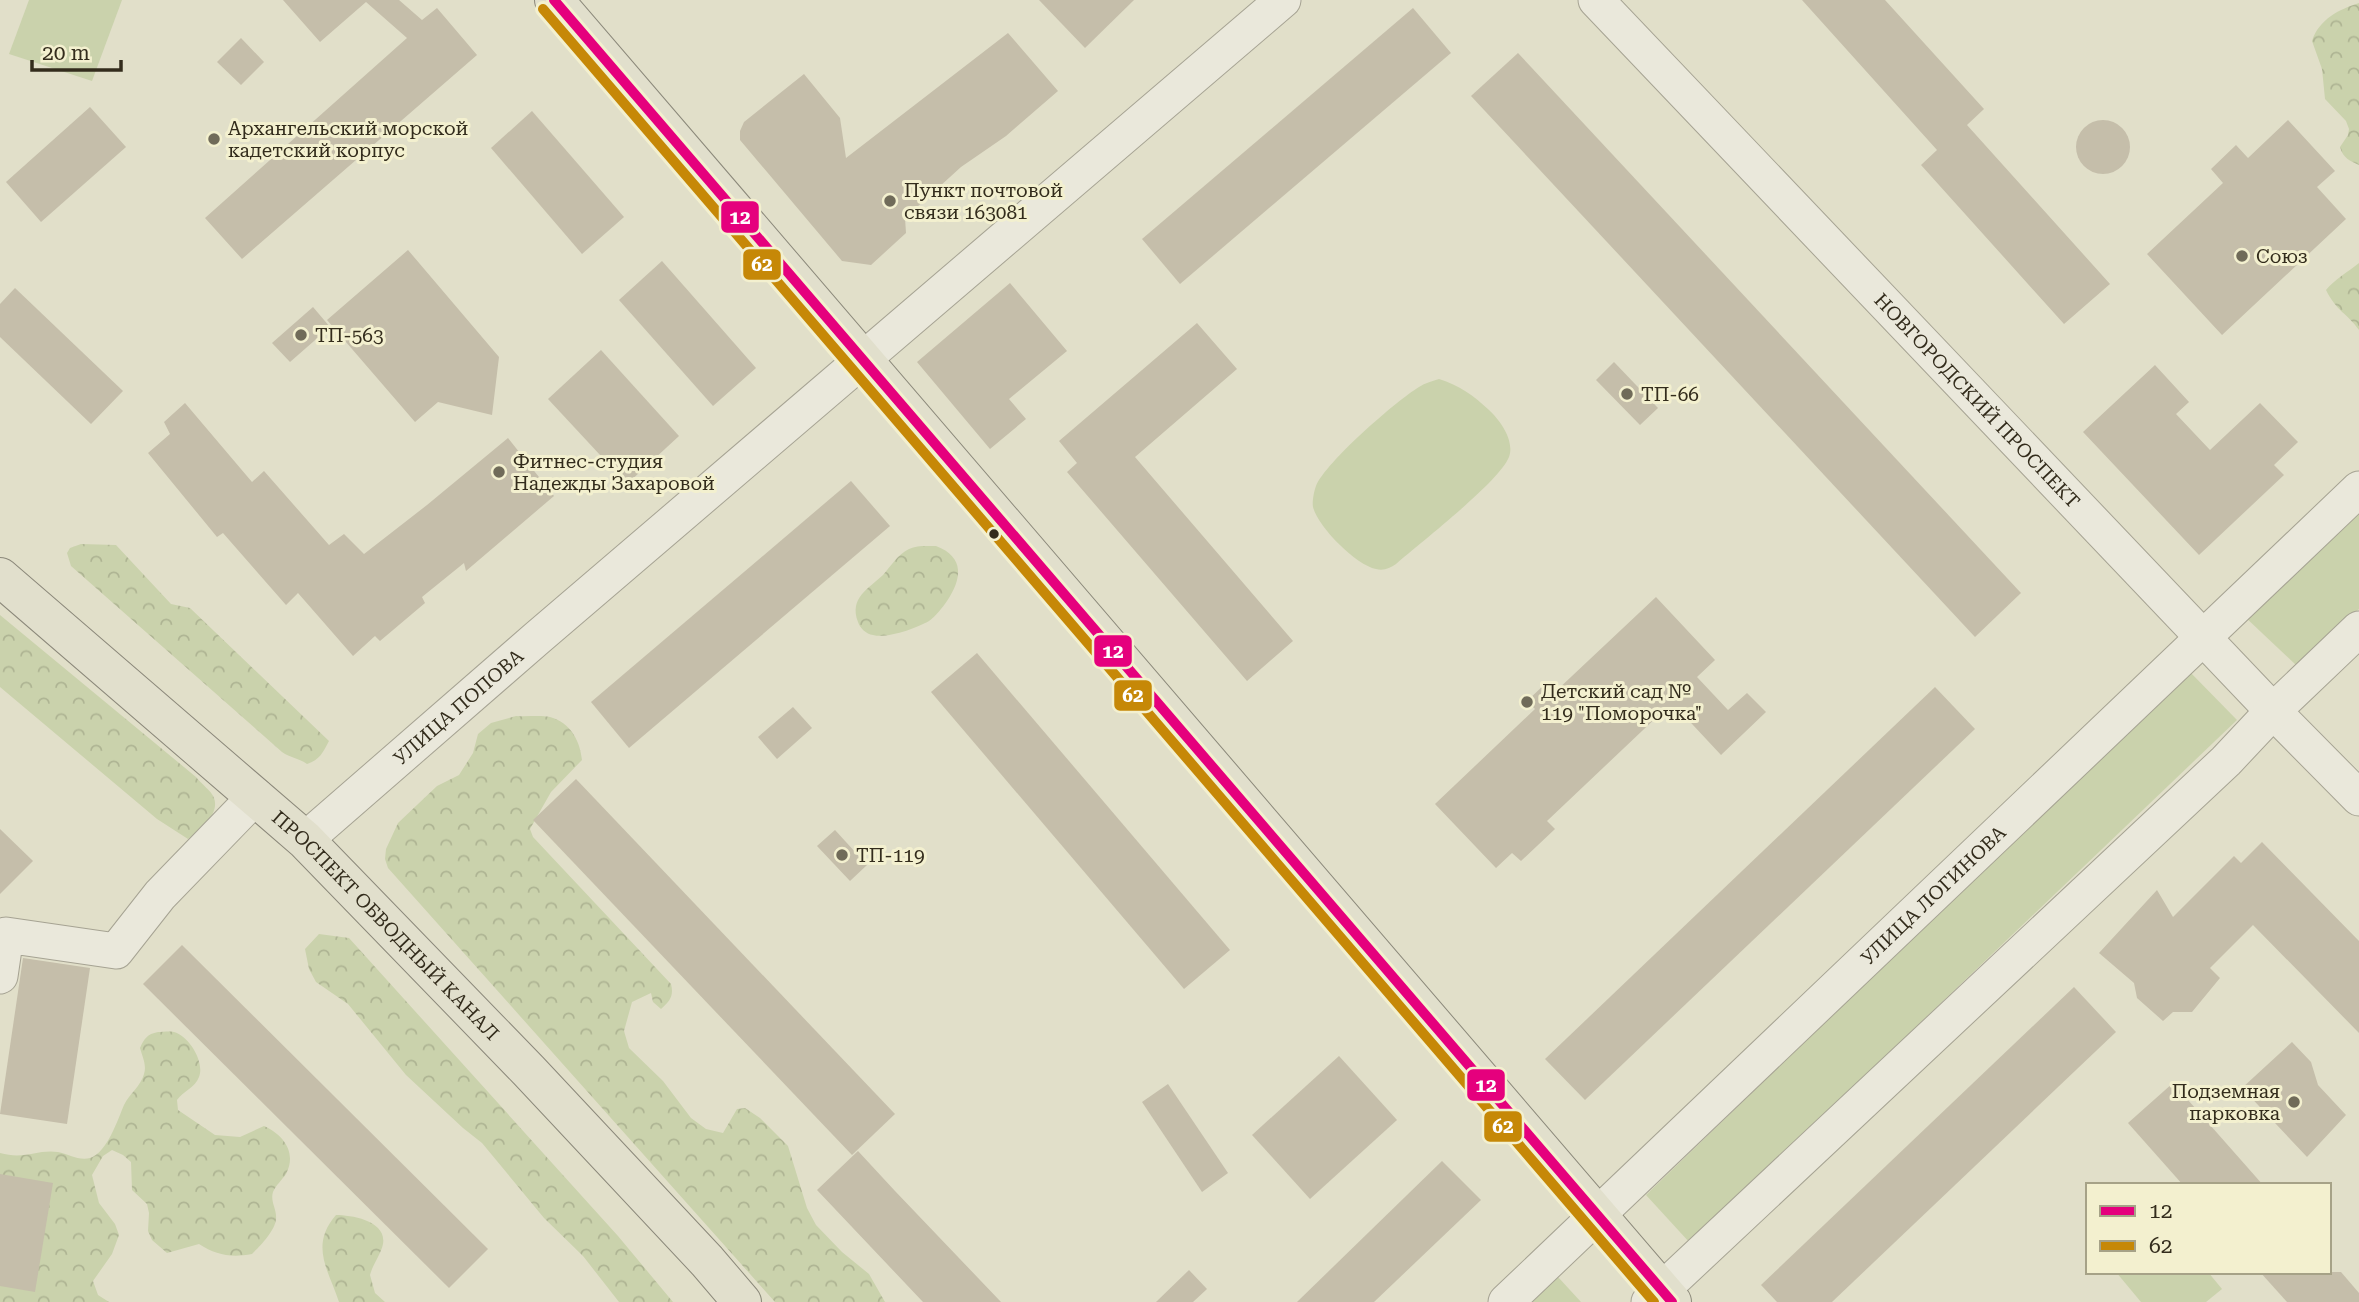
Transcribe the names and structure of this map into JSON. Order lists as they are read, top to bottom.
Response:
{
  "streets": {
    "main road": ["ПРОСПЕКТ ОБВОДНЫЙ КАНАЛ"],
    "street": ["НОВГОРОДСКИЙ ПРОСПЕКТ", "УЛИЦА ПОПОВА", "УЛИЦА ЛОГИНОВА"]
  },
  "crossings": [
    ["НОВГОРОДСКИЙ ПРОСПЕКТ", "УЛИЦА ЛОГИНОВА"],
    ["УЛИЦА ПОПОВА", "ПРОСПЕКТ ОБВОДНЫЙ КАНАЛ"]
  ],
  "places": [
    "Архангельский морской кадетский корпус",
    "Пункт почтовой связи 163081",
    "Союз",
    "ТП-563",
    "ТП-66",
    "Фитнес-студия Надежды Захаровой",
    "Детский сад № 119 \"Поморочка\"",
    "ТП-119",
    "Подземная парковка"
  ],
  "lines": ["transit line 12", "transit line 62"],
  "legend": ["12", "62"],
  "scale_bar": "20 m"
}
